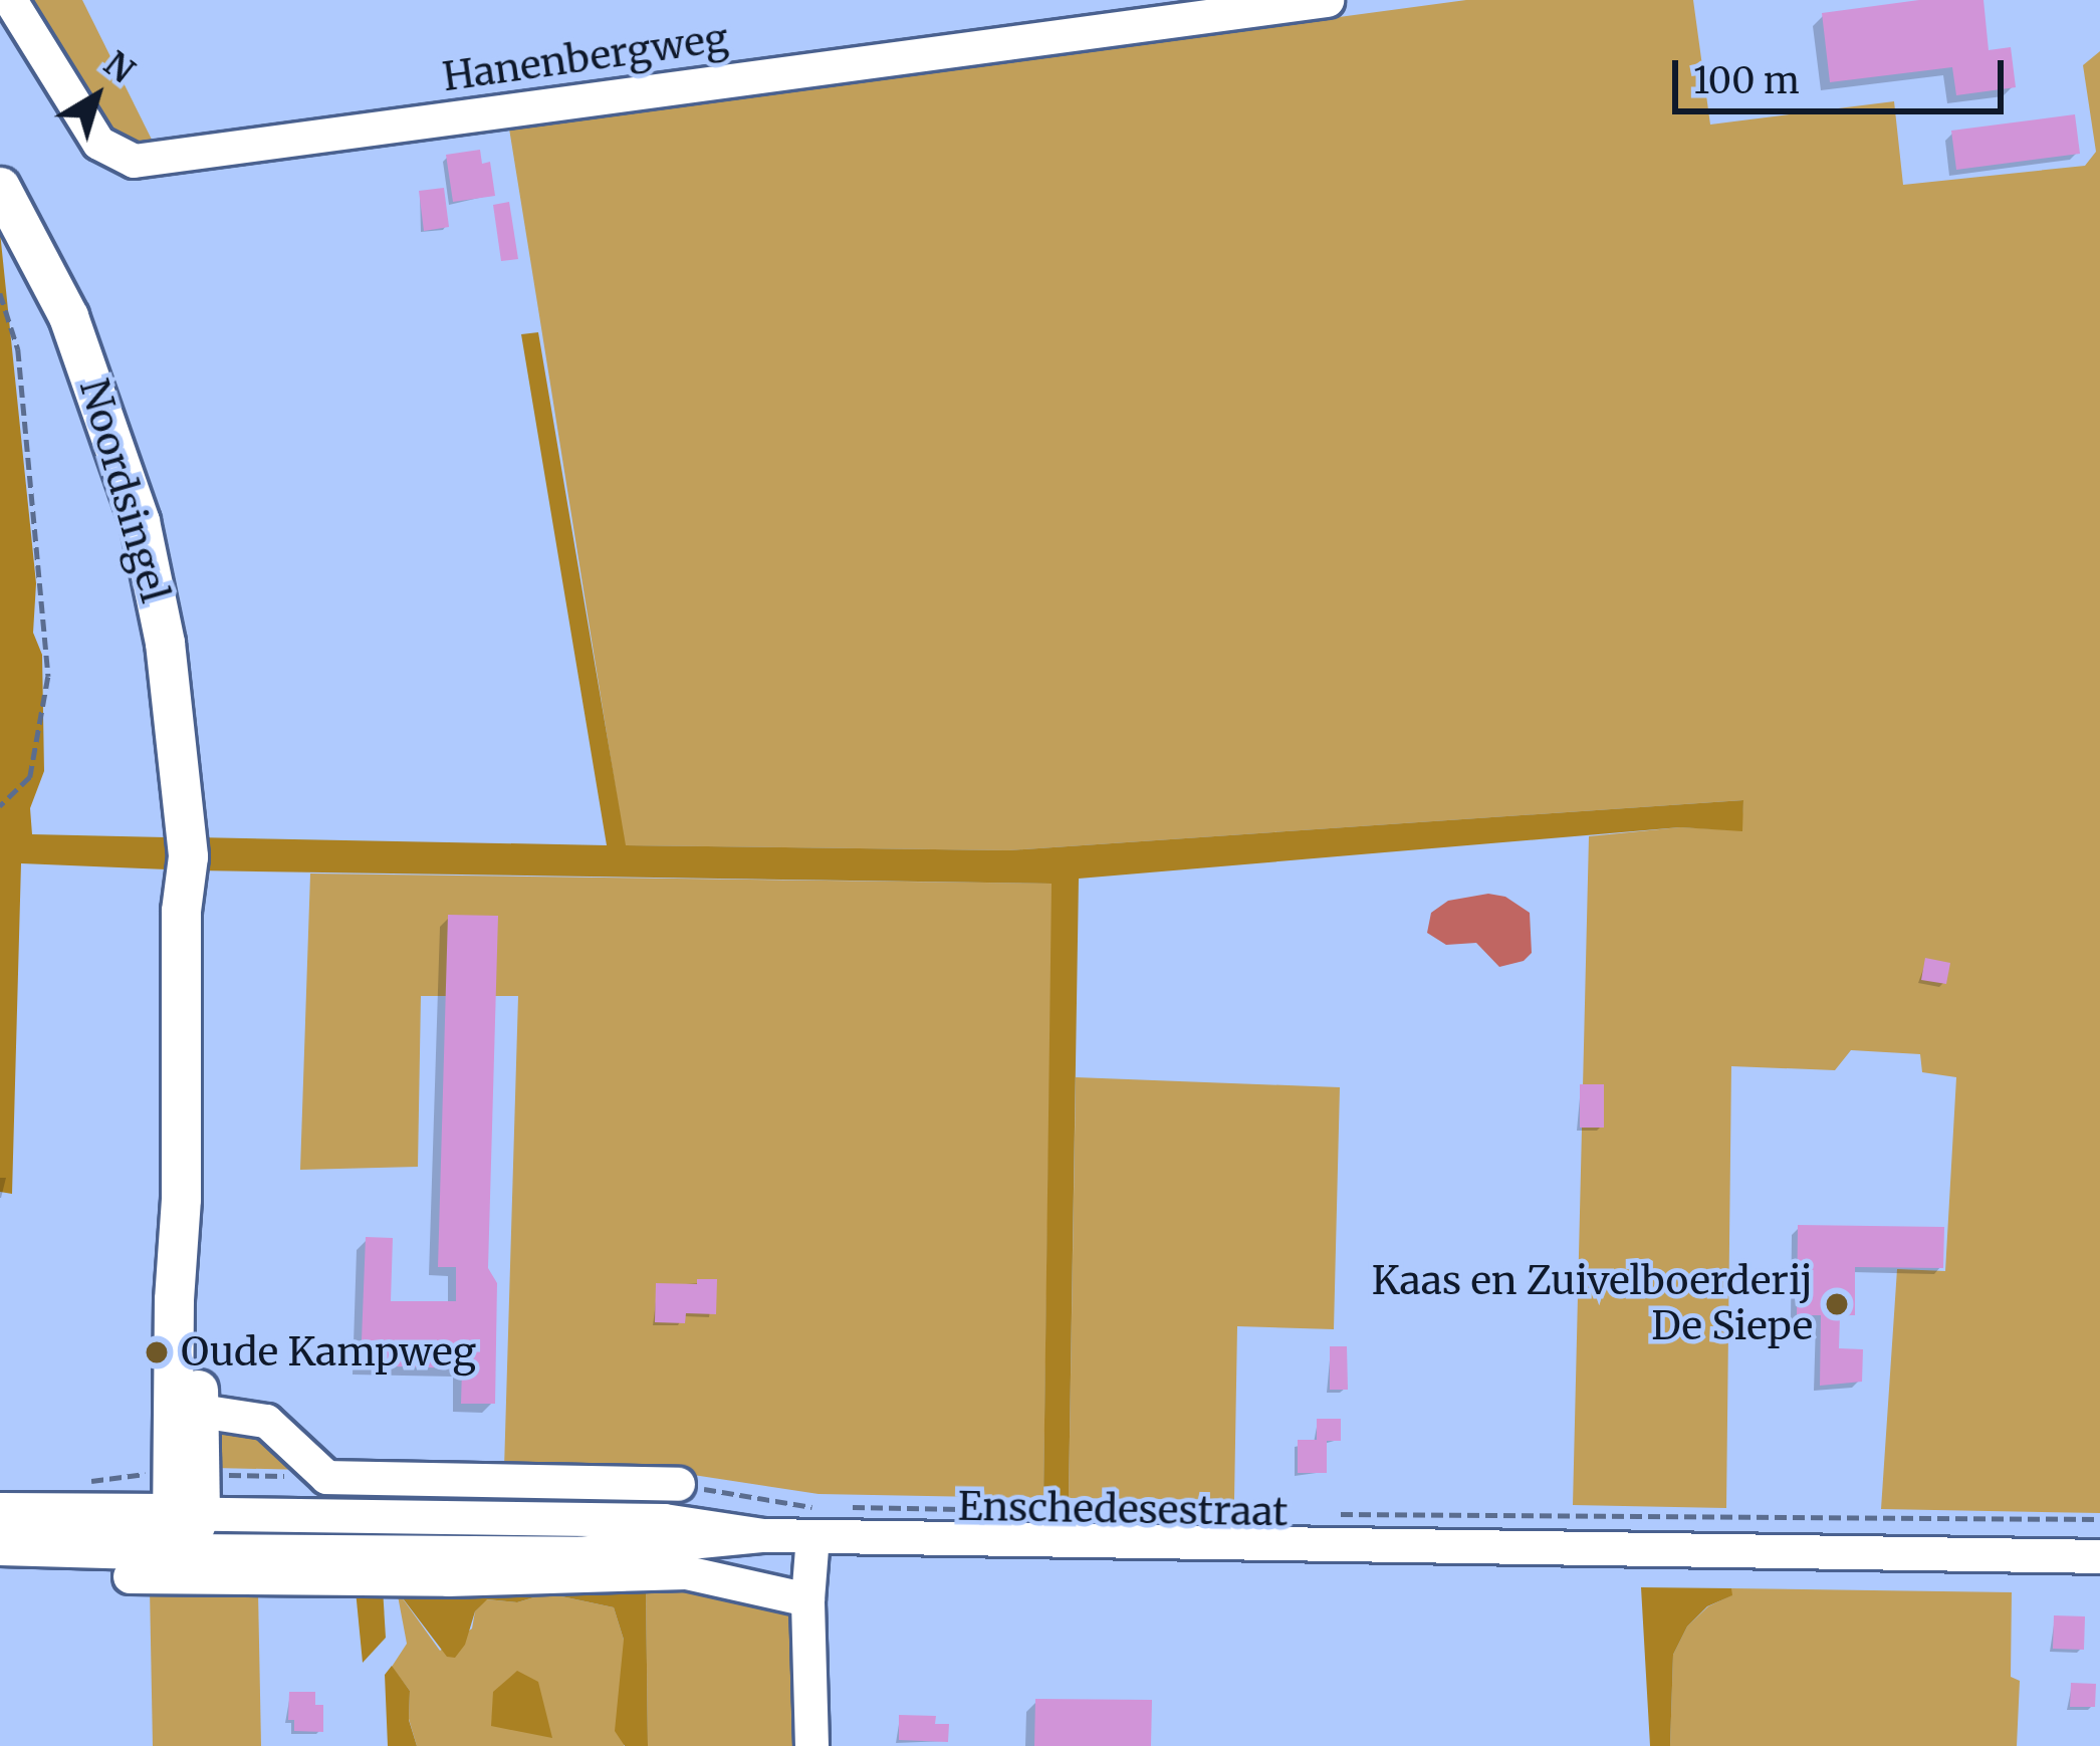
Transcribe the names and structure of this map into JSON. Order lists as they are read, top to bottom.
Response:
{
  "streets": {
    "main road": ["Noordsingel", "Enschedesestraat"],
    "street": ["Hanenbergweg"]
  },
  "crossings": [
    ["Noordsingel", "Enschedesestraat"]
  ],
  "places": ["Kaas en Zuivelboerderij De Siepe", "Oude Kampweg"],
  "scale_bar": "100 m",
  "north": "top right"
}
